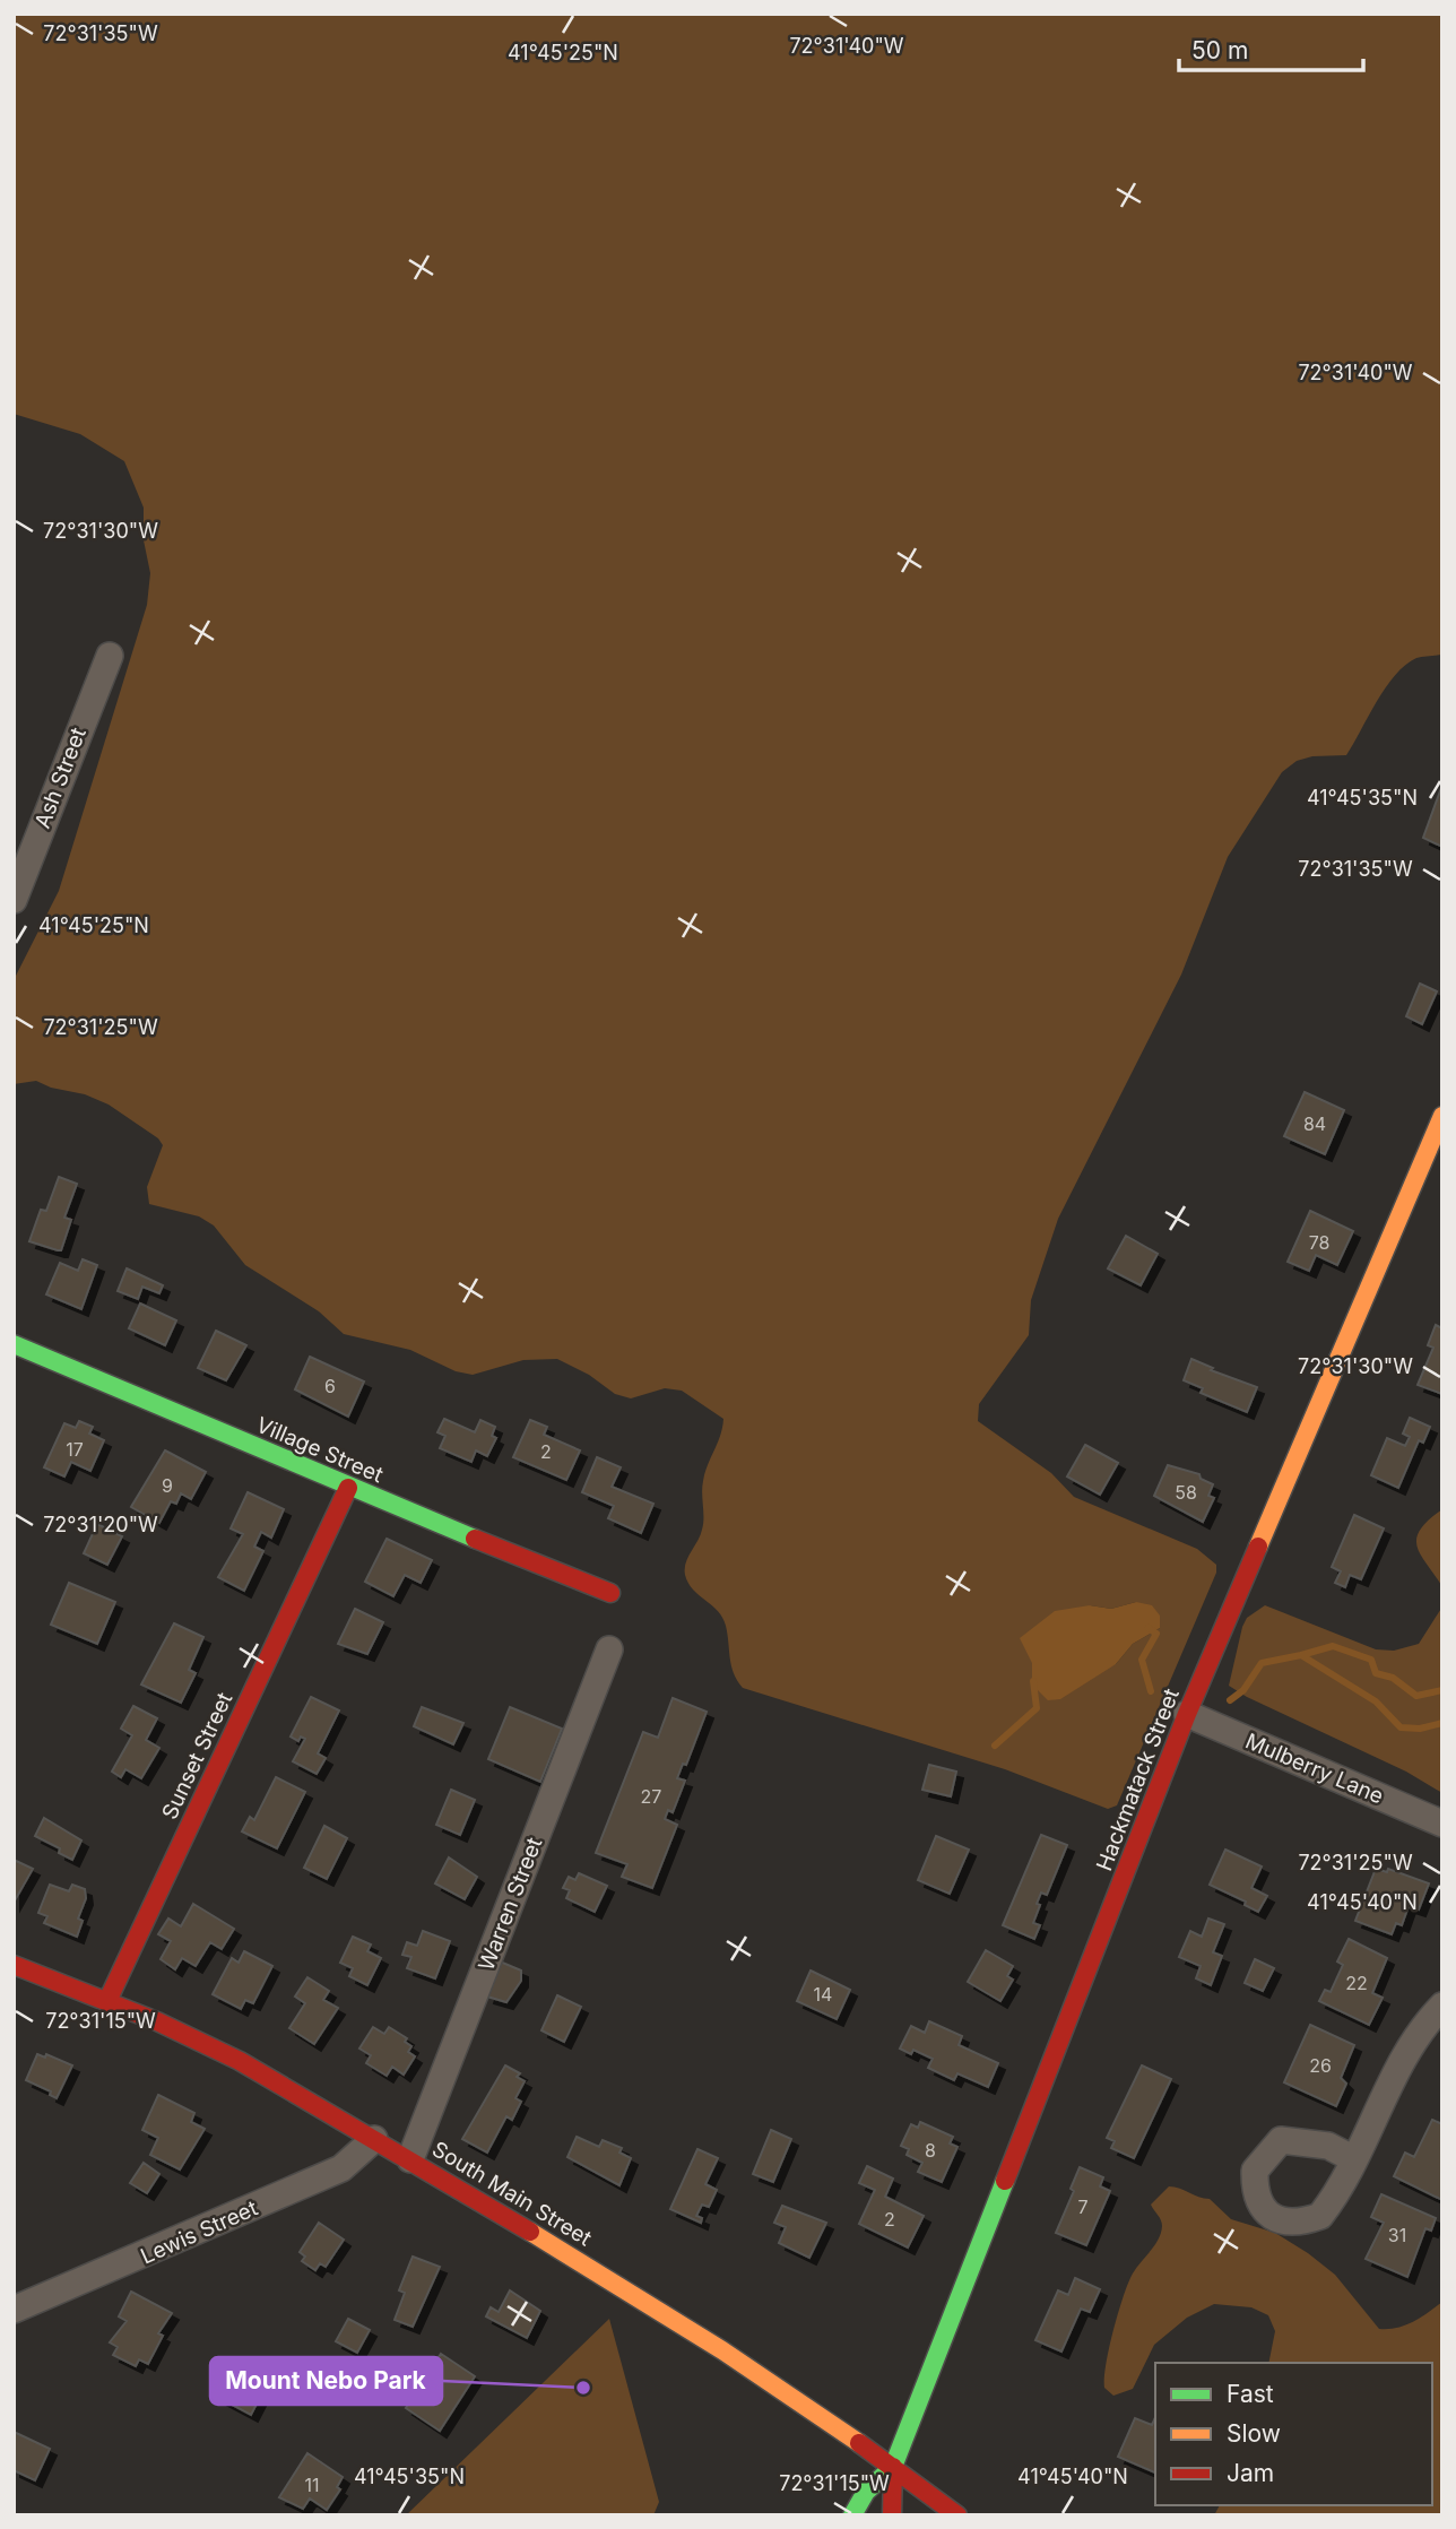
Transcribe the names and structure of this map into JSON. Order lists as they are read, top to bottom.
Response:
{
  "streets": {
    "main road": [
      "Village Street",
      "Sunset Street",
      "Hackmatack Street",
      "South Main Street"
    ],
    "street": [
      "Ash Street",
      "Mulberry Lane",
      "Warren Street",
      "Lewis Street"
    ]
  },
  "crossings": [
    ["Village Street", "Sunset Street"],
    ["Sunset Street", "South Main Street"],
    ["Mulberry Lane", "Hackmatack Street"],
    ["Hackmatack Street", "South Main Street"],
    ["Warren Street", "South Main Street"],
    ["South Main Street", "Lewis Street"]
  ],
  "places": ["Mount Nebo Park"],
  "house_numbers": [
    "84",
    "78",
    "6",
    "17",
    "2",
    "9",
    "58",
    "27",
    "22",
    "14",
    "26",
    "8",
    "7",
    "2",
    "31",
    "11"
  ],
  "legend": ["Fast", "Slow", "Jam"],
  "scale_bar": "50 m",
  "coordinates": [
    "72°31'35\"W",
    "72°31'40\"W",
    "41°45'25\"N",
    "72°31'30\"W",
    "41°45'35\"N",
    "72°31'25\"W",
    "72°31'20\"W",
    "41°45'40\"N",
    "72°31'15\"W"
  ]
}
